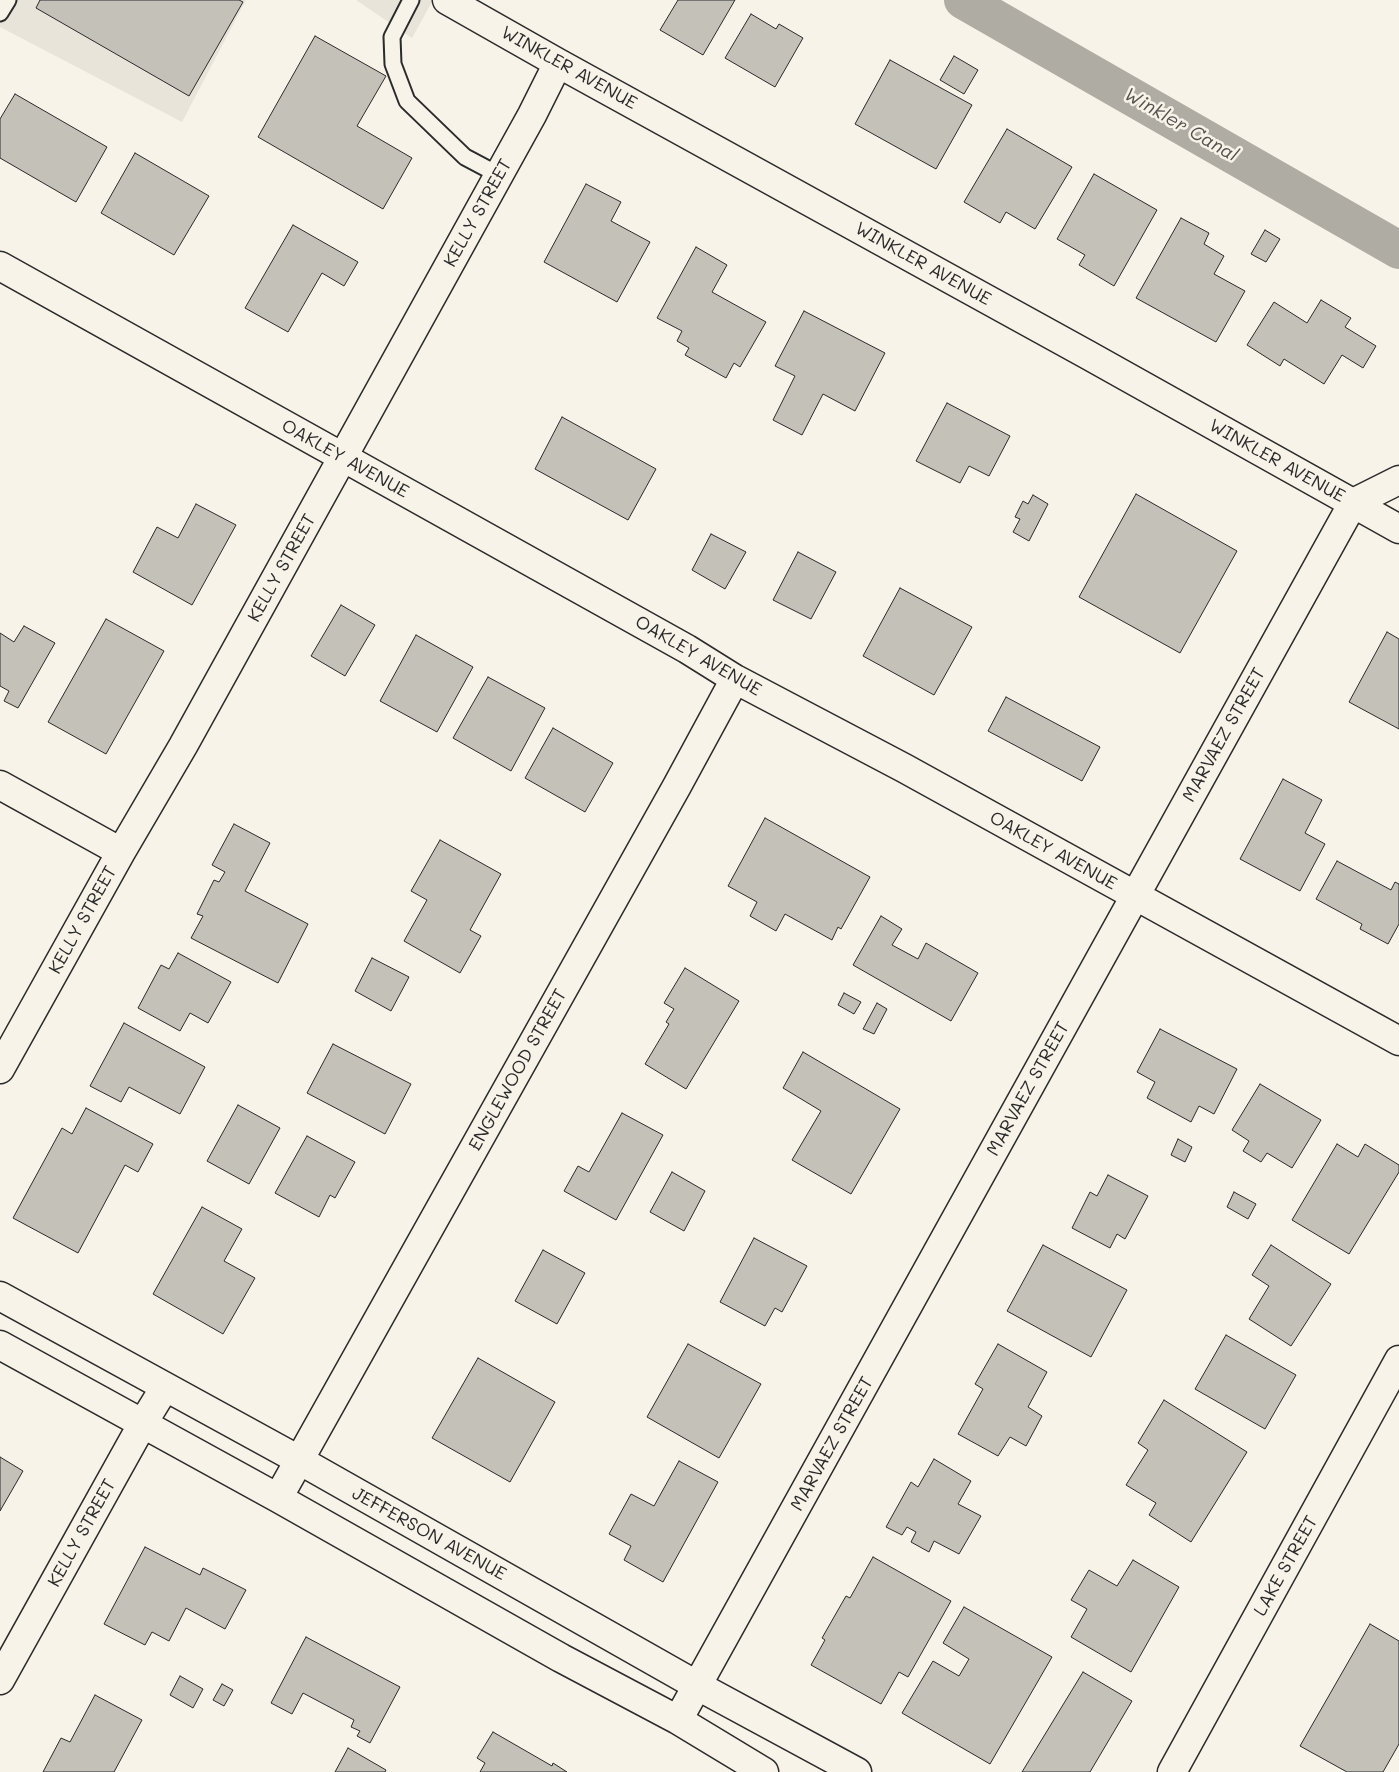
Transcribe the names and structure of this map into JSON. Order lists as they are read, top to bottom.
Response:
{
  "streets": {
    "street": [
      "WINKLER AVENUE",
      "KELLY STREET",
      "OAKLEY AVENUE",
      "MARVAEZ STREET",
      "ENGLEWOOD STREET",
      "JEFFERSON AVENUE",
      "LAKE STREET"
    ]
  },
  "crossings": [
    ["WINKLER AVENUE", "KELLY STREET"],
    ["WINKLER AVENUE", "MARVAEZ STREET"],
    ["KELLY STREET", "OAKLEY AVENUE"],
    ["KELLY STREET", "JEFFERSON AVENUE"],
    ["OAKLEY AVENUE", "MARVAEZ STREET"],
    ["OAKLEY AVENUE", "ENGLEWOOD STREET"],
    ["MARVAEZ STREET", "JEFFERSON AVENUE"],
    ["ENGLEWOOD STREET", "JEFFERSON AVENUE"]
  ],
  "water": ["Winkler Canal"]
}
